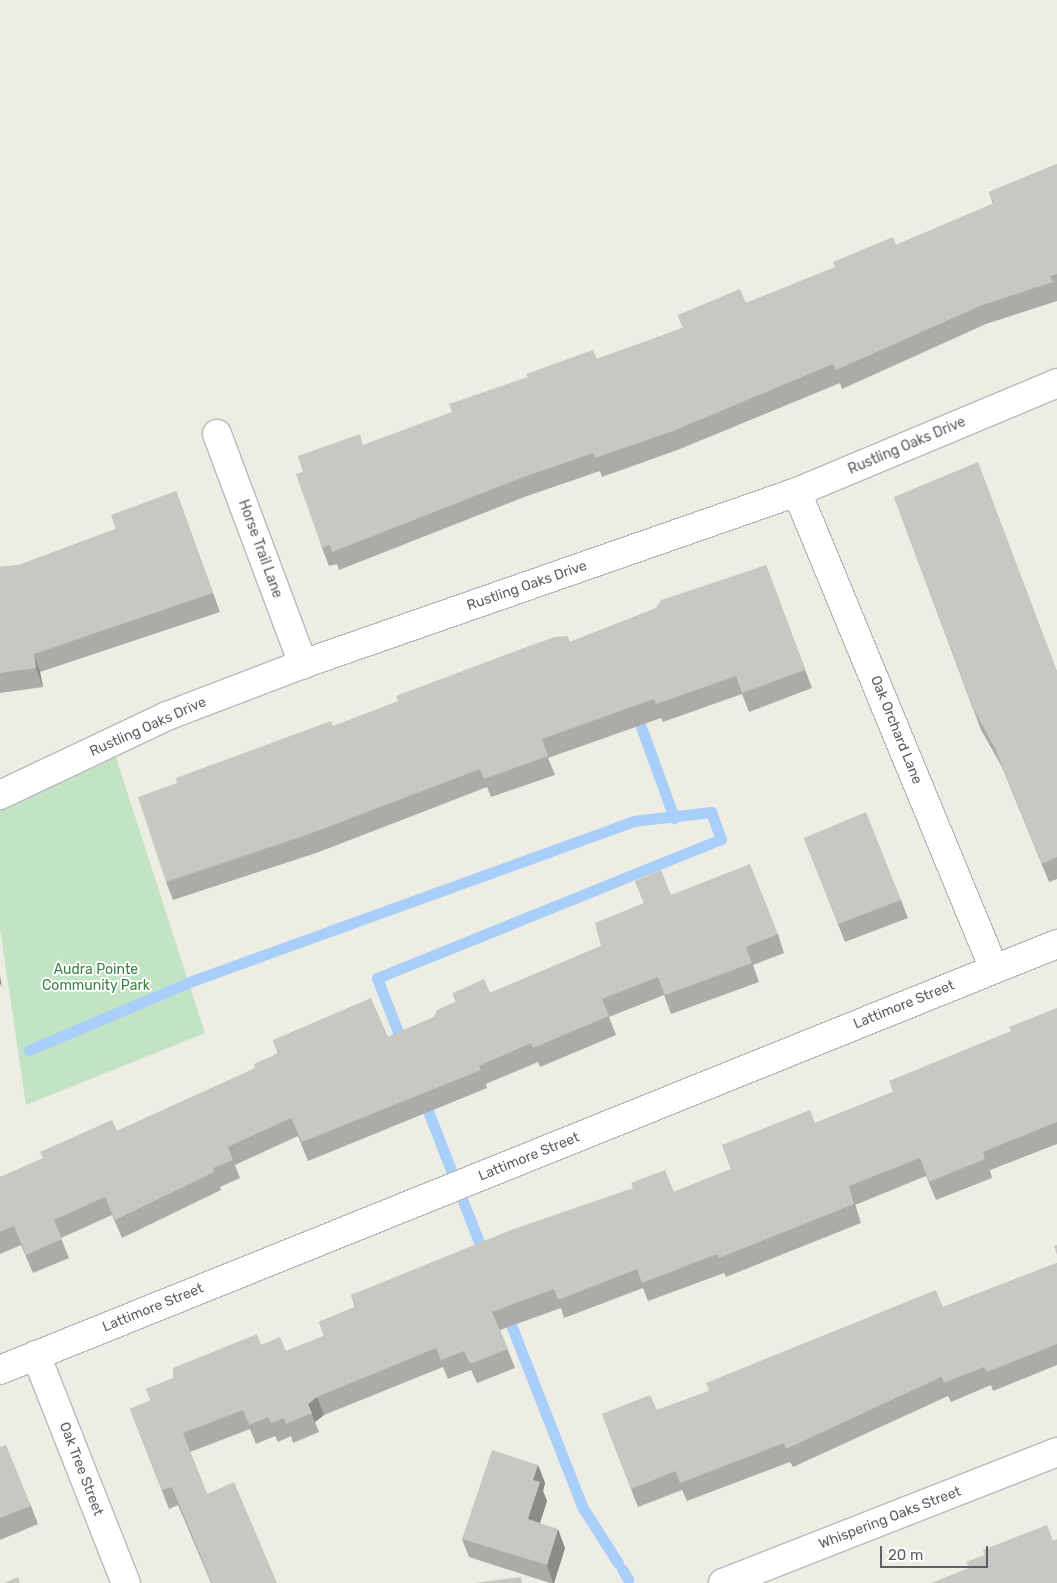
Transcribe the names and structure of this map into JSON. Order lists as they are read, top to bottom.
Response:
{
  "streets": {
    "street": [
      "Rustling Oaks Drive",
      "Horse Trail Lane",
      "Oak Orchard Lane",
      "Lattimore Street",
      "Oak Tree Street",
      "Whispering Oaks Street"
    ]
  },
  "crossings": [
    ["Rustling Oaks Drive", "Horse Trail Lane"],
    ["Rustling Oaks Drive", "Oak Orchard Lane"],
    ["Oak Orchard Lane", "Lattimore Street"],
    ["Lattimore Street", "Oak Tree Street"]
  ],
  "parks": ["Audra Pointe Community Park"],
  "scale_bar": "20 m"
}
